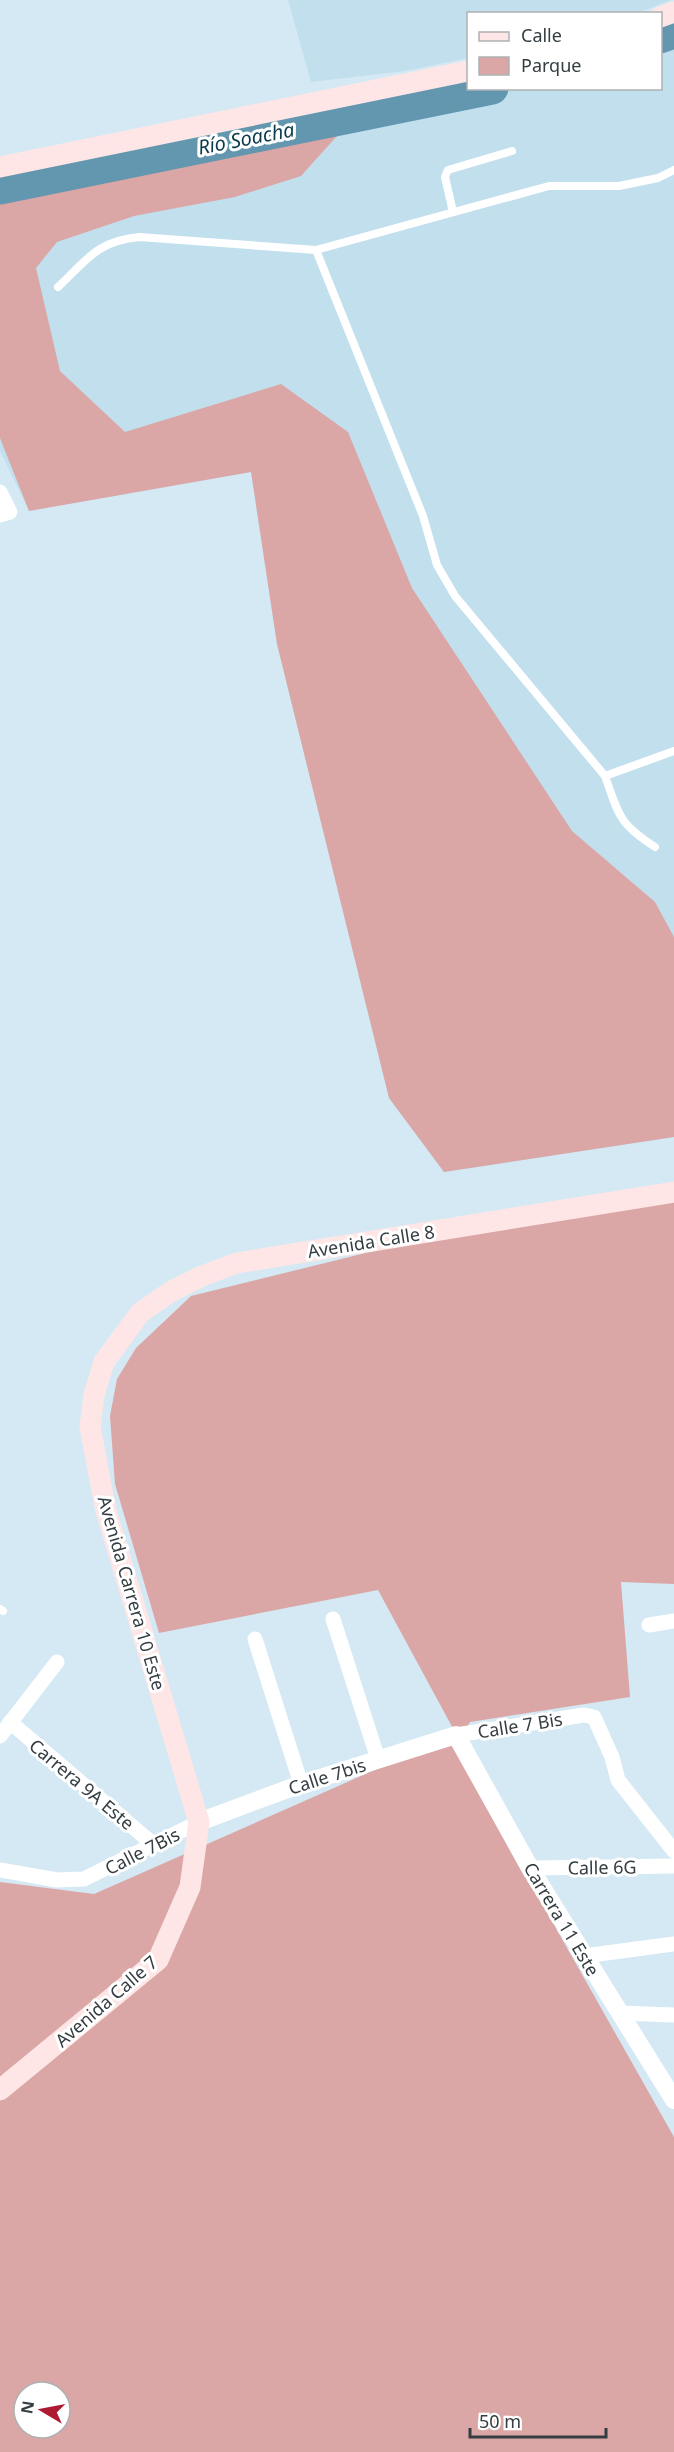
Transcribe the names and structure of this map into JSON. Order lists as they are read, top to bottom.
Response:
{
  "streets": {
    "main road": ["Avenida Calle 8", "Avenida Carrera 10 Este", "Avenida Calle 7"],
    "street": [
      "Calle 7 Bis",
      "Calle 7bis",
      "Carrera 9A Este",
      "Calle 7Bis",
      "Calle 6G",
      "Carrera 11 Este"
    ]
  },
  "crossings": [
    ["Avenida Calle 8", "Avenida Carrera 10 Este"],
    ["Avenida Carrera 10 Este", "Calle 7bis"],
    ["Avenida Carrera 10 Este", "Calle 7Bis"],
    ["Avenida Carrera 10 Este", "Avenida Calle 7"],
    ["Calle 7 Bis", "Calle 7bis"],
    ["Calle 7 Bis", "Carrera 11 Este"],
    ["Calle 7bis", "Calle 7Bis"],
    ["Calle 7bis", "Carrera 11 Este"],
    ["Calle 7bis", "Avenida Calle 7"],
    ["Carrera 9A Este", "Calle 7Bis"],
    ["Calle 7Bis", "Avenida Calle 7"],
    ["Calle 6G", "Carrera 11 Este"]
  ],
  "water": ["Río Soacha"],
  "legend": ["Calle", "Parque"],
  "scale_bar": "50 m",
  "north": "left"
}
